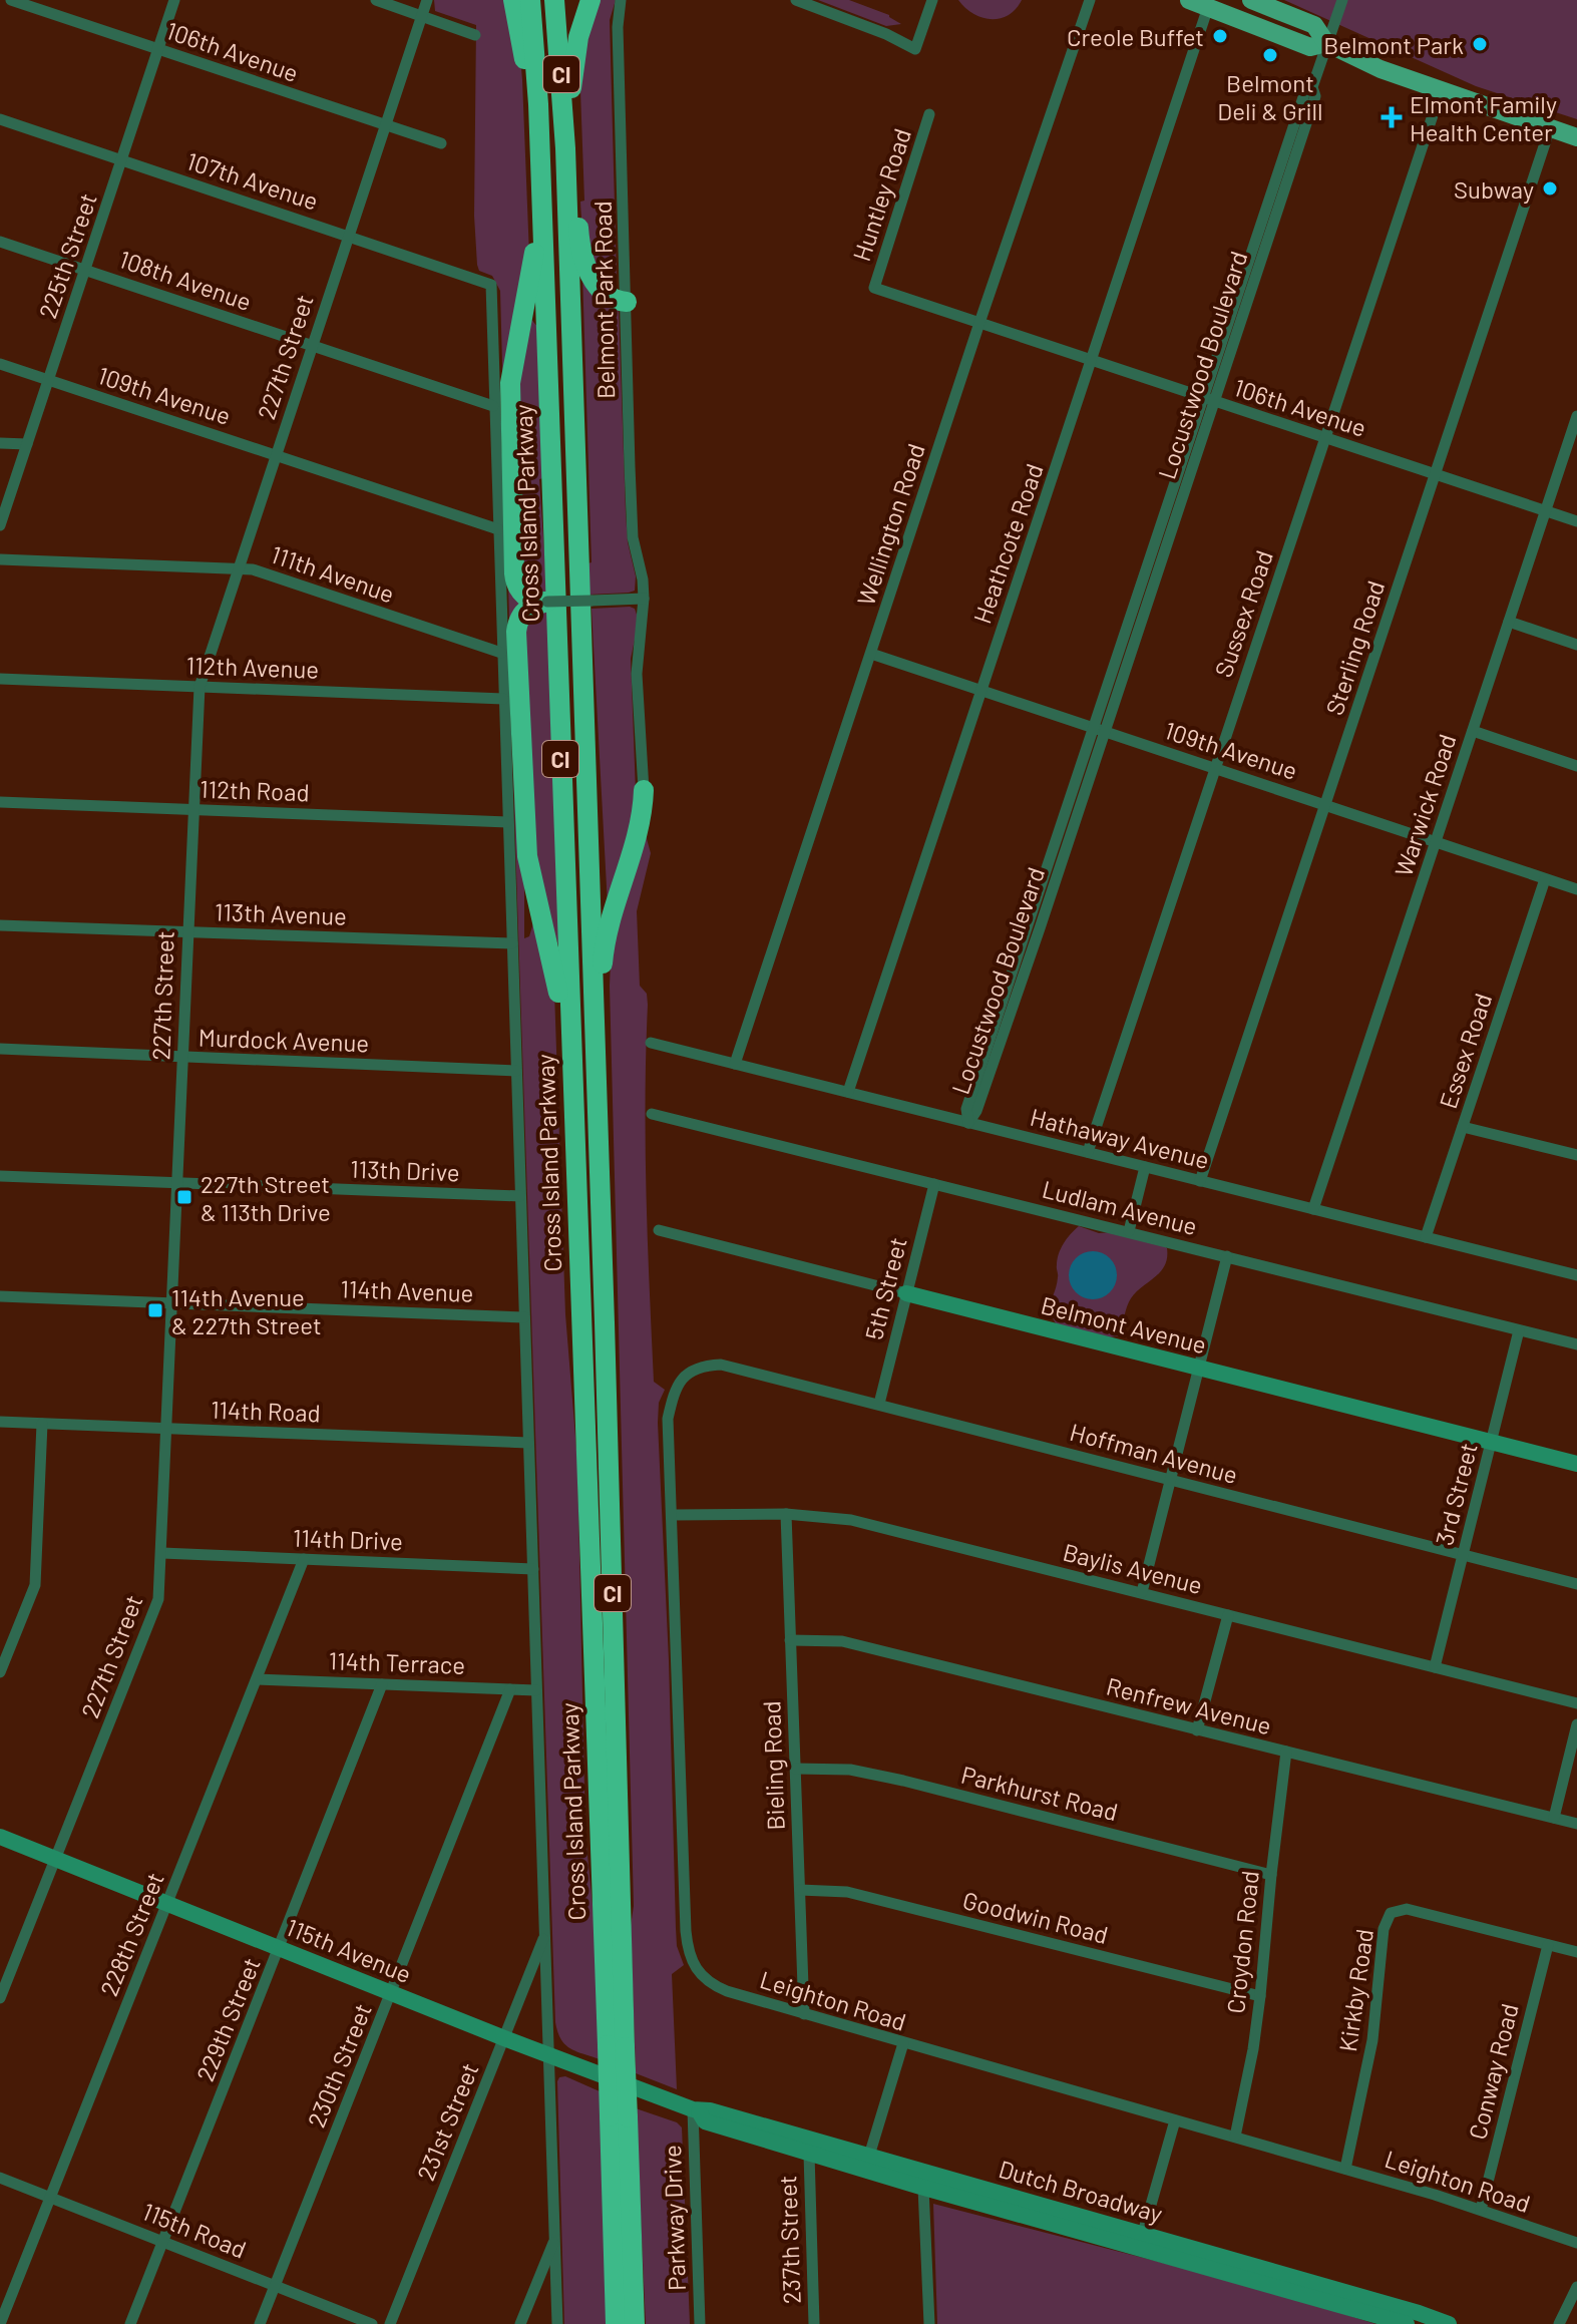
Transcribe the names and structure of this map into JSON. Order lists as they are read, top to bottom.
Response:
{
  "streets": {
    "highway": ["CI", "Cross Island Parkway"],
    "main road": ["Belmont Avenue", "115th Avenue", "Dutch Broadway"],
    "street": [
      "106th Avenue",
      "107th Avenue",
      "Huntley Road",
      "225th Street",
      "108th Avenue",
      "Belmont Park Road",
      "227th Street",
      "Locustwood Boulevard",
      "109th Avenue",
      "Wellington Road",
      "Heathcote Road",
      "111th Avenue",
      "Sussex Road",
      "Sterling Road",
      "112th Avenue",
      "112th Road",
      "Warwick Road",
      "113th Avenue",
      "Murdock Avenue",
      "Essex Road",
      "Hathaway Avenue",
      "113th Drive",
      "Ludlam Avenue",
      "5th Street",
      "114th Avenue",
      "114th Road",
      "Hoffman Avenue",
      "3rd Street",
      "114th Drive",
      "Baylis Avenue",
      "114th Terrace",
      "Renfrew Avenue",
      "Bieling Road",
      "Parkhurst Road",
      "Goodwin Road",
      "228th Street",
      "Croydon Road",
      "Kirkby Road",
      "Leighton Road",
      "229th Street",
      "230th Street",
      "Conway Road",
      "231st Street",
      "Parkway Drive",
      "115th Road",
      "237th Street"
    ]
  },
  "crossings": [
    ["106th Avenue", "Huntley Road"],
    ["106th Avenue", "225th Street"],
    ["106th Avenue", "227th Street"],
    ["106th Avenue", "Locustwood Boulevard"],
    ["106th Avenue", "Wellington Road"],
    ["106th Avenue", "Heathcote Road"],
    ["106th Avenue", "Sussex Road"],
    ["106th Avenue", "Sterling Road"],
    ["106th Avenue", "Warwick Road"],
    ["107th Avenue", "225th Street"],
    ["107th Avenue", "227th Street"],
    ["107th Avenue", "Cross Island Parkway"],
    ["225th Street", "108th Avenue"],
    ["225th Street", "109th Avenue"],
    ["108th Avenue", "227th Street"],
    ["108th Avenue", "Cross Island Parkway"],
    ["227th Street", "109th Avenue"],
    ["227th Street", "111th Avenue"],
    ["227th Street", "112th Avenue"],
    ["227th Street", "112th Road"],
    ["227th Street", "113th Avenue"],
    ["227th Street", "Murdock Avenue"],
    ["227th Street", "113th Drive"],
    ["227th Street", "114th Avenue"],
    ["227th Street", "114th Road"],
    ["227th Street", "114th Drive"],
    ["227th Street", "115th Avenue"],
    ["Locustwood Boulevard", "109th Avenue"],
    ["Locustwood Boulevard", "Hathaway Avenue"],
    ["109th Avenue", "Cross Island Parkway"],
    ["109th Avenue", "Wellington Road"],
    ["109th Avenue", "Heathcote Road"],
    ["109th Avenue", "Sussex Road"],
    ["109th Avenue", "Sterling Road"],
    ["109th Avenue", "Warwick Road"],
    ["109th Avenue", "Essex Road"],
    ["Cross Island Parkway", "111th Avenue"],
    ["Cross Island Parkway", "112th Avenue"],
    ["Cross Island Parkway", "112th Road"],
    ["Cross Island Parkway", "113th Avenue"],
    ["Cross Island Parkway", "Murdock Avenue"],
    ["Cross Island Parkway", "113th Drive"],
    ["Cross Island Parkway", "114th Avenue"],
    ["Cross Island Parkway", "114th Road"],
    ["Cross Island Parkway", "114th Drive"],
    ["Cross Island Parkway", "114th Terrace"],
    ["Cross Island Parkway", "115th Avenue"],
    ["Cross Island Parkway", "231st Street"],
    ["Wellington Road", "Hathaway Avenue"],
    ["Heathcote Road", "Hathaway Avenue"],
    ["Sussex Road", "Hathaway Avenue"],
    ["Sterling Road", "Hathaway Avenue"],
    ["Warwick Road", "Hathaway Avenue"],
    ["Essex Road", "Hathaway Avenue"],
    ["Ludlam Avenue", "5th Street"],
    ["Ludlam Avenue", "3rd Street"],
    ["5th Street", "Belmont Avenue"],
    ["5th Street", "Hoffman Avenue"],
    ["Belmont Avenue", "3rd Street"],
    ["Hoffman Avenue", "3rd Street"],
    ["Hoffman Avenue", "Leighton Road"],
    ["3rd Street", "Baylis Avenue"],
    ["114th Drive", "228th Street"],
    ["Baylis Avenue", "Bieling Road"],
    ["Baylis Avenue", "Leighton Road"],
    ["114th Terrace", "228th Street"],
    ["114th Terrace", "229th Street"],
    ["114th Terrace", "230th Street"],
    ["Renfrew Avenue", "Bieling Road"],
    ["Renfrew Avenue", "Croydon Road"],
    ["Bieling Road", "Parkhurst Road"],
    ["Bieling Road", "Goodwin Road"],
    ["Bieling Road", "Leighton Road"],
    ["Parkhurst Road", "Croydon Road"],
    ["Goodwin Road", "Croydon Road"],
    ["228th Street", "115th Avenue"],
    ["228th Street", "115th Road"],
    ["Croydon Road", "Leighton Road"],
    ["115th Avenue", "229th Street"],
    ["115th Avenue", "230th Street"],
    ["115th Avenue", "231st Street"],
    ["115th Avenue", "Dutch Broadway"],
    ["115th Avenue", "Parkway Drive"],
    ["Kirkby Road", "Leighton Road"],
    ["Kirkby Road", "Conway Road"],
    ["Leighton Road", "Conway Road"],
    ["229th Street", "115th Road"],
    ["230th Street", "115th Road"],
    ["Dutch Broadway", "Parkway Drive"],
    ["Dutch Broadway", "237th Street"]
  ],
  "places": {
    "other": [
      "Creole Buffet",
      "Belmont Park",
      "Belmont Deli & Grill",
      "Subway"
    ],
    "health": ["Elmont Family Health Center"],
    "transit": ["227th Street & 113th Drive", "114th Avenue & 227th Street"]
  }
}
